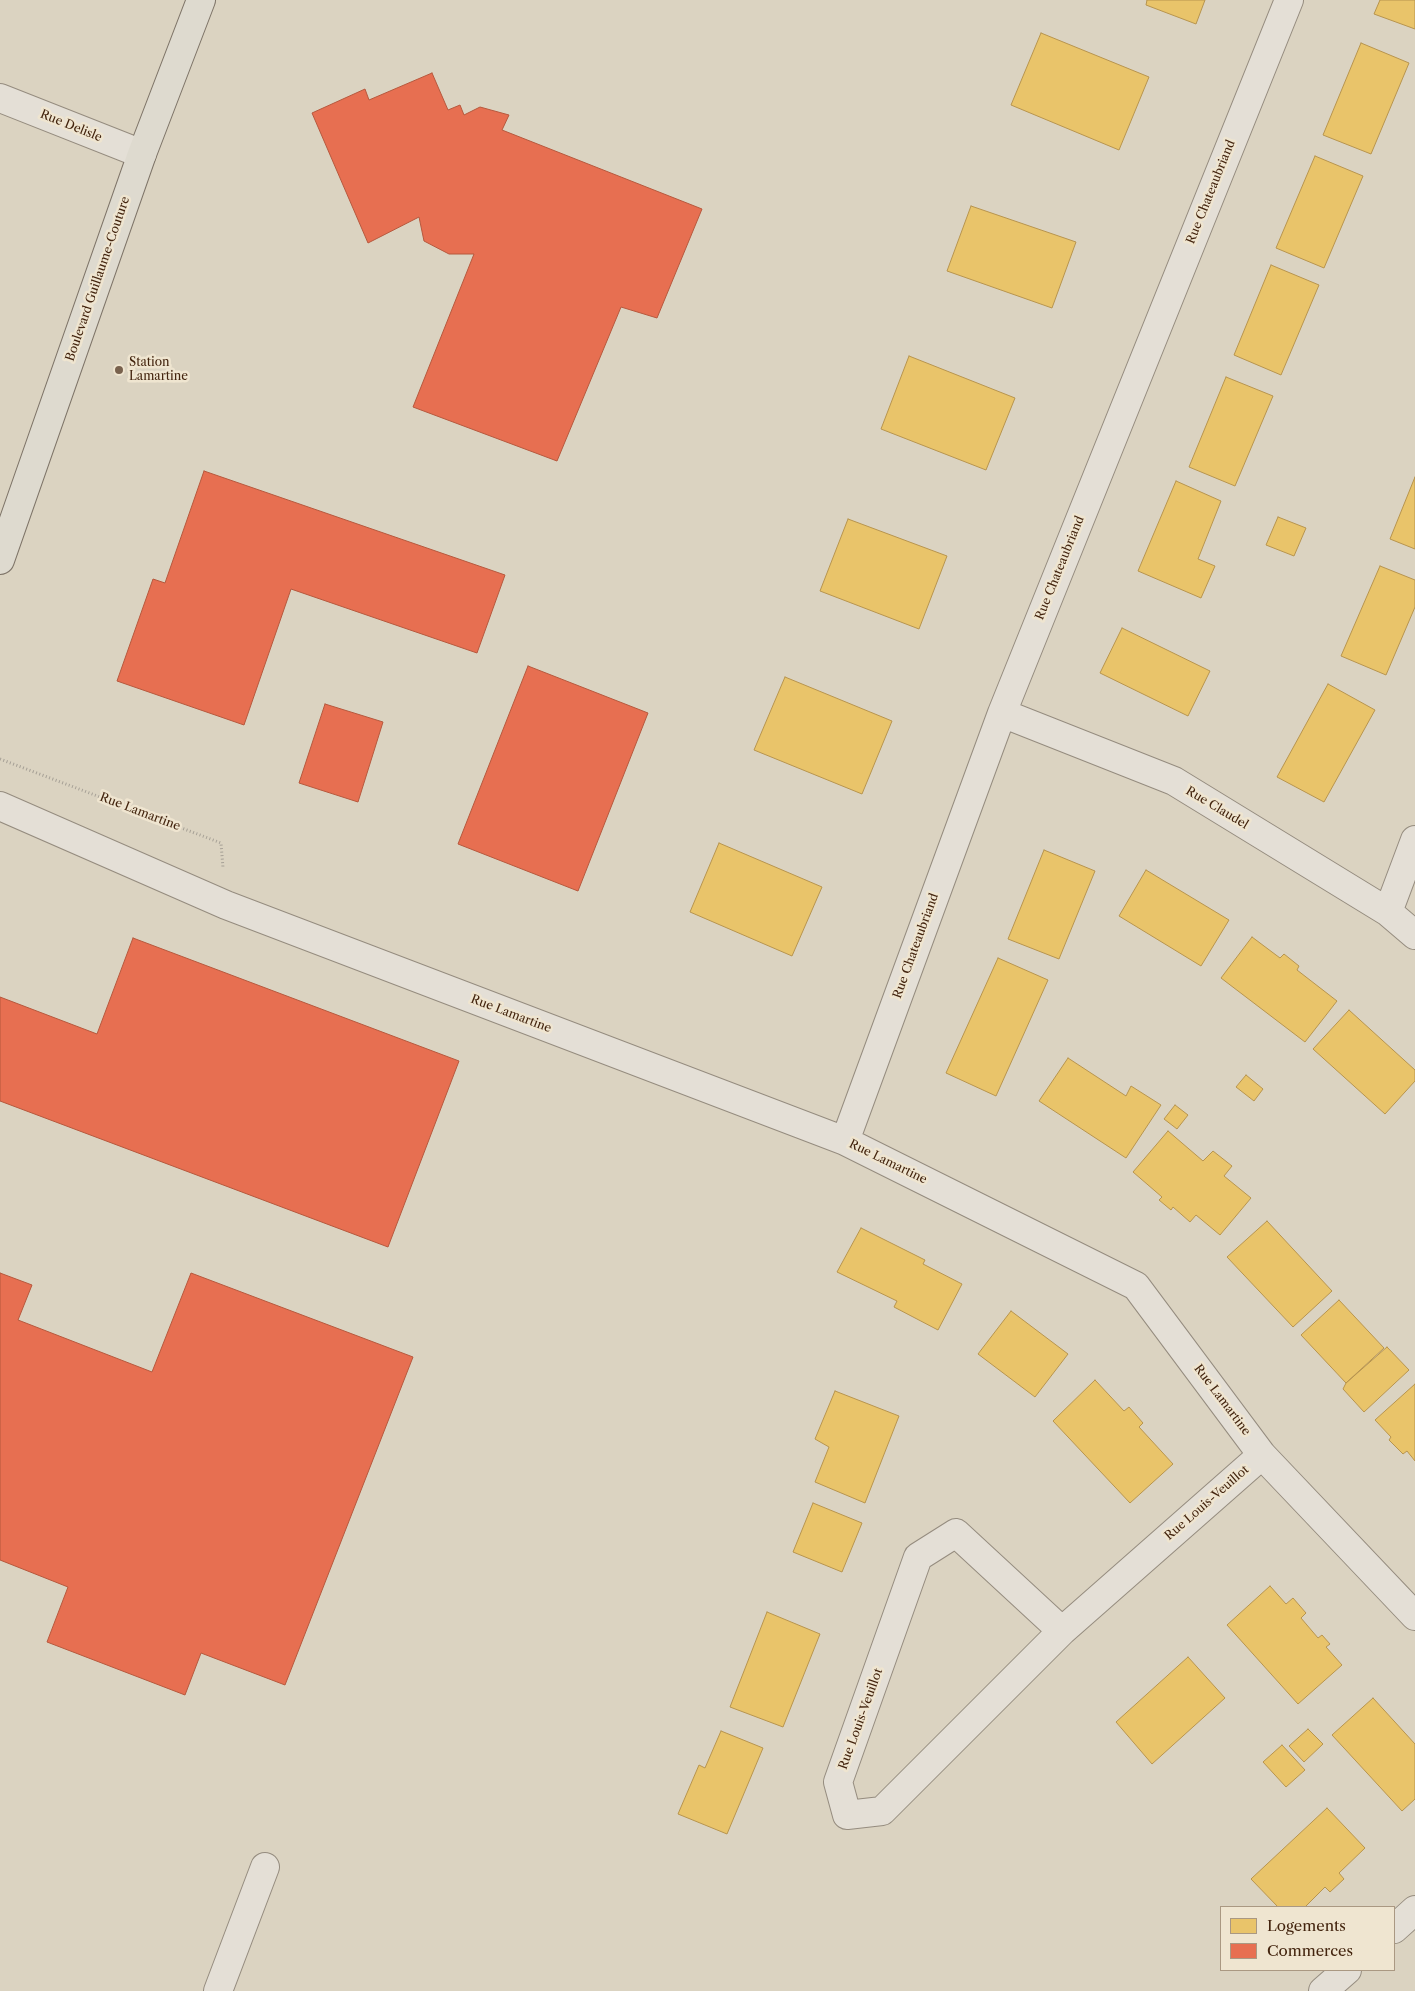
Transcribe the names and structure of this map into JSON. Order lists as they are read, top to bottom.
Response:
{
  "streets": {
    "main road": ["Boulevard Guillaume-Couture"],
    "street": [
      "Rue Delisle",
      "Rue Chateaubriand",
      "Rue Claudel",
      "Rue Lamartine",
      "Rue Louis-Veuillot"
    ]
  },
  "crossings": [
    ["Rue Delisle", "Boulevard Guillaume-Couture"],
    ["Rue Chateaubriand", "Rue Claudel"],
    ["Rue Chateaubriand", "Rue Lamartine"],
    ["Rue Lamartine", "Rue Louis-Veuillot"]
  ],
  "places": ["Station Lamartine"],
  "legend": ["Logements", "Commerces"]
}
